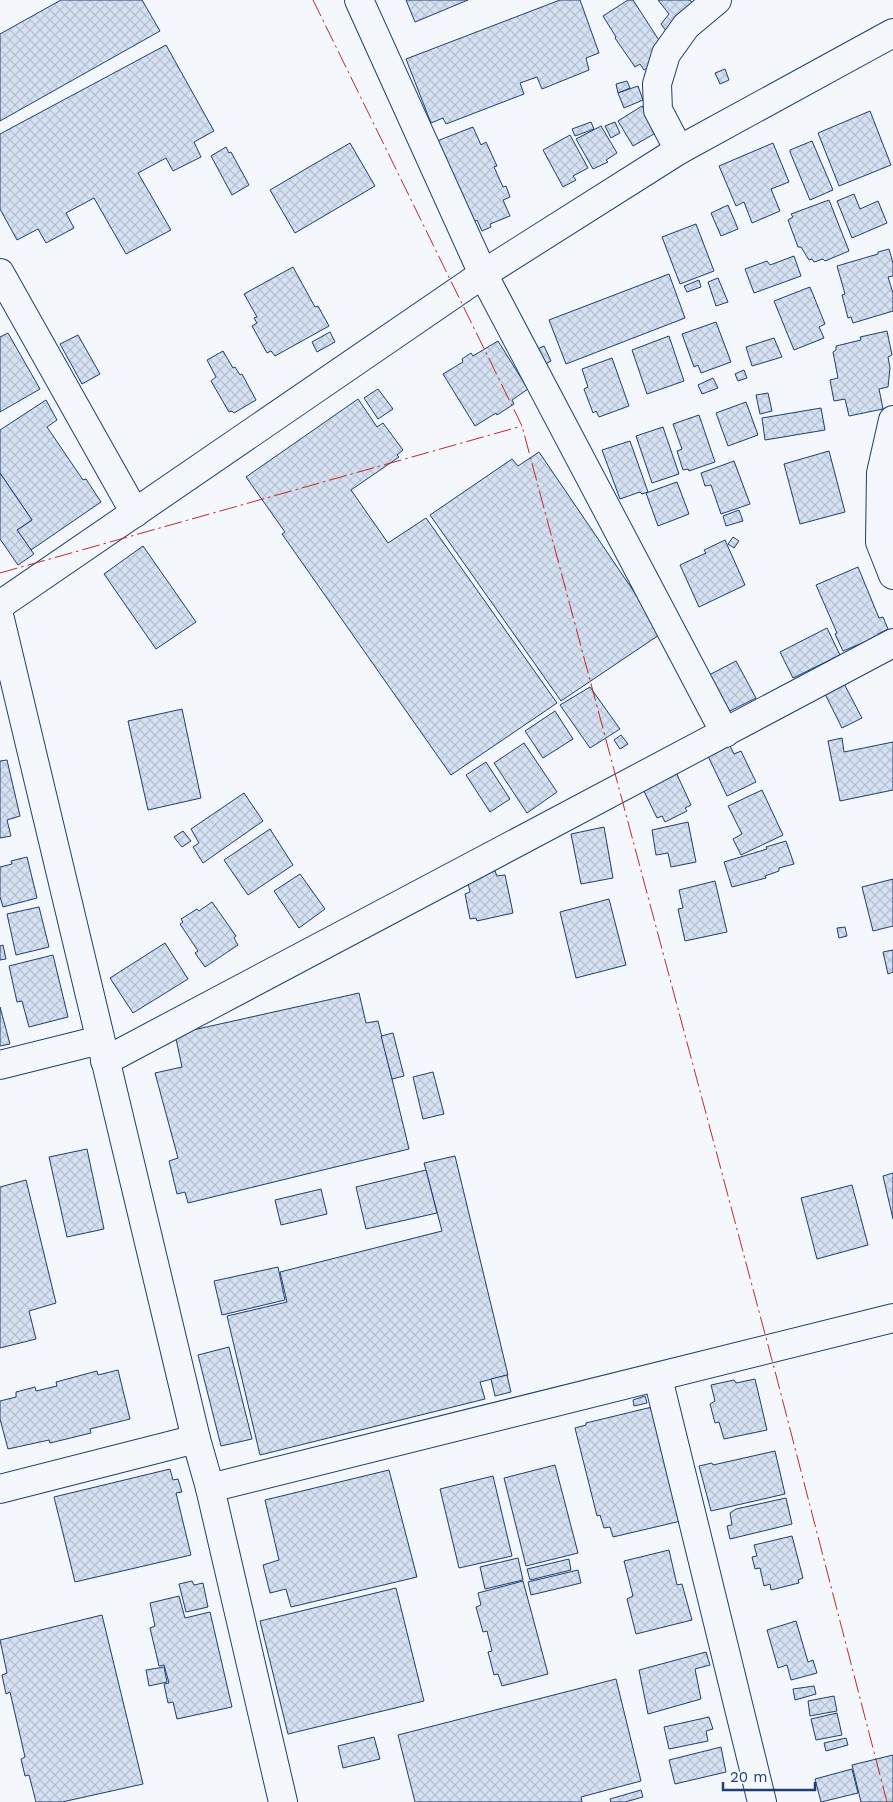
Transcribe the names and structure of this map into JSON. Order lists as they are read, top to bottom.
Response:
{
  "scale_bar": "20 m"
}
